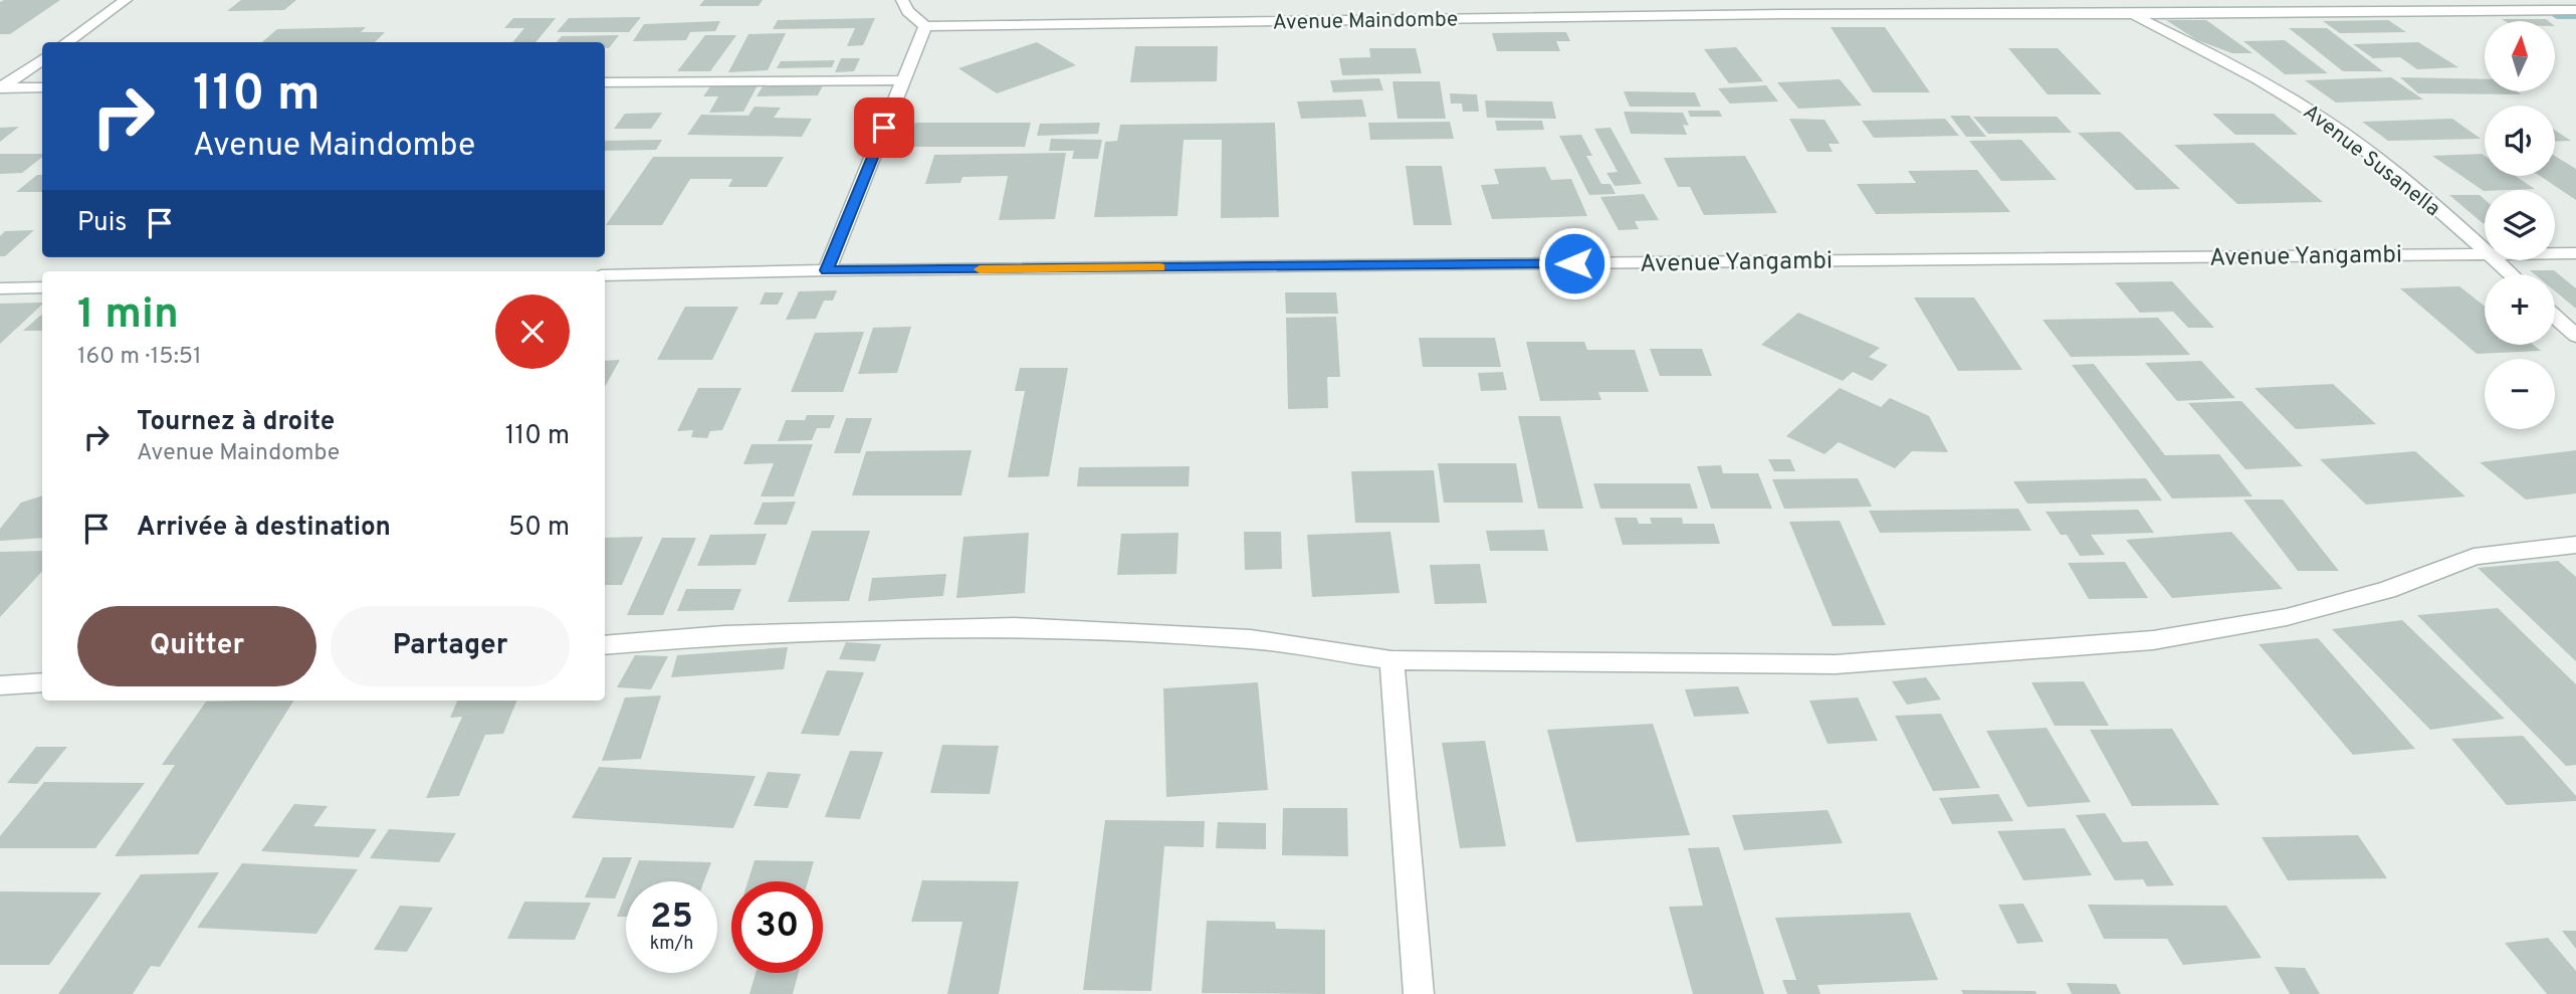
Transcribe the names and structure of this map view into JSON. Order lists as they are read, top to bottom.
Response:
{
  "streets": {
    "street": ["Avenue Maindombe", "Avenue Susanella", "Avenue Yangambi"]
  },
  "crossings": [
    ["Avenue Maindombe", "Avenue Susanella"]
  ],
  "north": "top",
  "page": {
    "map_buttons": ["+", "−"],
    "turn": ["110 m", "Avenue Maindombe"],
    "then": "Puis",
    "heading": ["1 min", "160 m · 15:51"],
    "list": [
      {
        "name": "Tournez à droite",
        "note": "Avenue Maindombe",
        "value": "110 m"
      },
      {
        "name": "Arrivée à destination",
        "value": "50 m"
      }
    ],
    "buttons": ["Quitter", "Partager"],
    "speed": "25 km/h",
    "limit": "30"
  }
}
